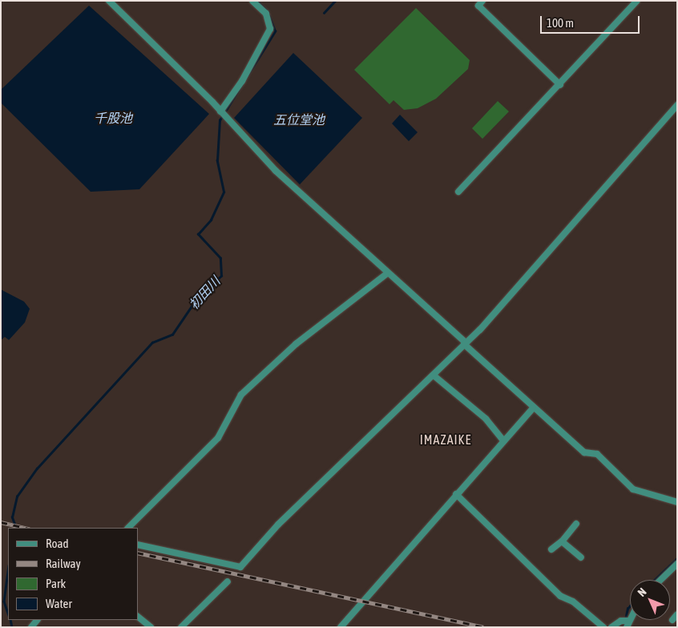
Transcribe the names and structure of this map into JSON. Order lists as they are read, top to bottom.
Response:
{
  "districts": ["IMAZAIKE"],
  "water": ["千股池", "五位堂池", "初田川"],
  "legend": [
    "Road",
    "Railway",
    "Park",
    "Water"
  ],
  "scale_bar": "100 m",
  "north": "top left"
}
